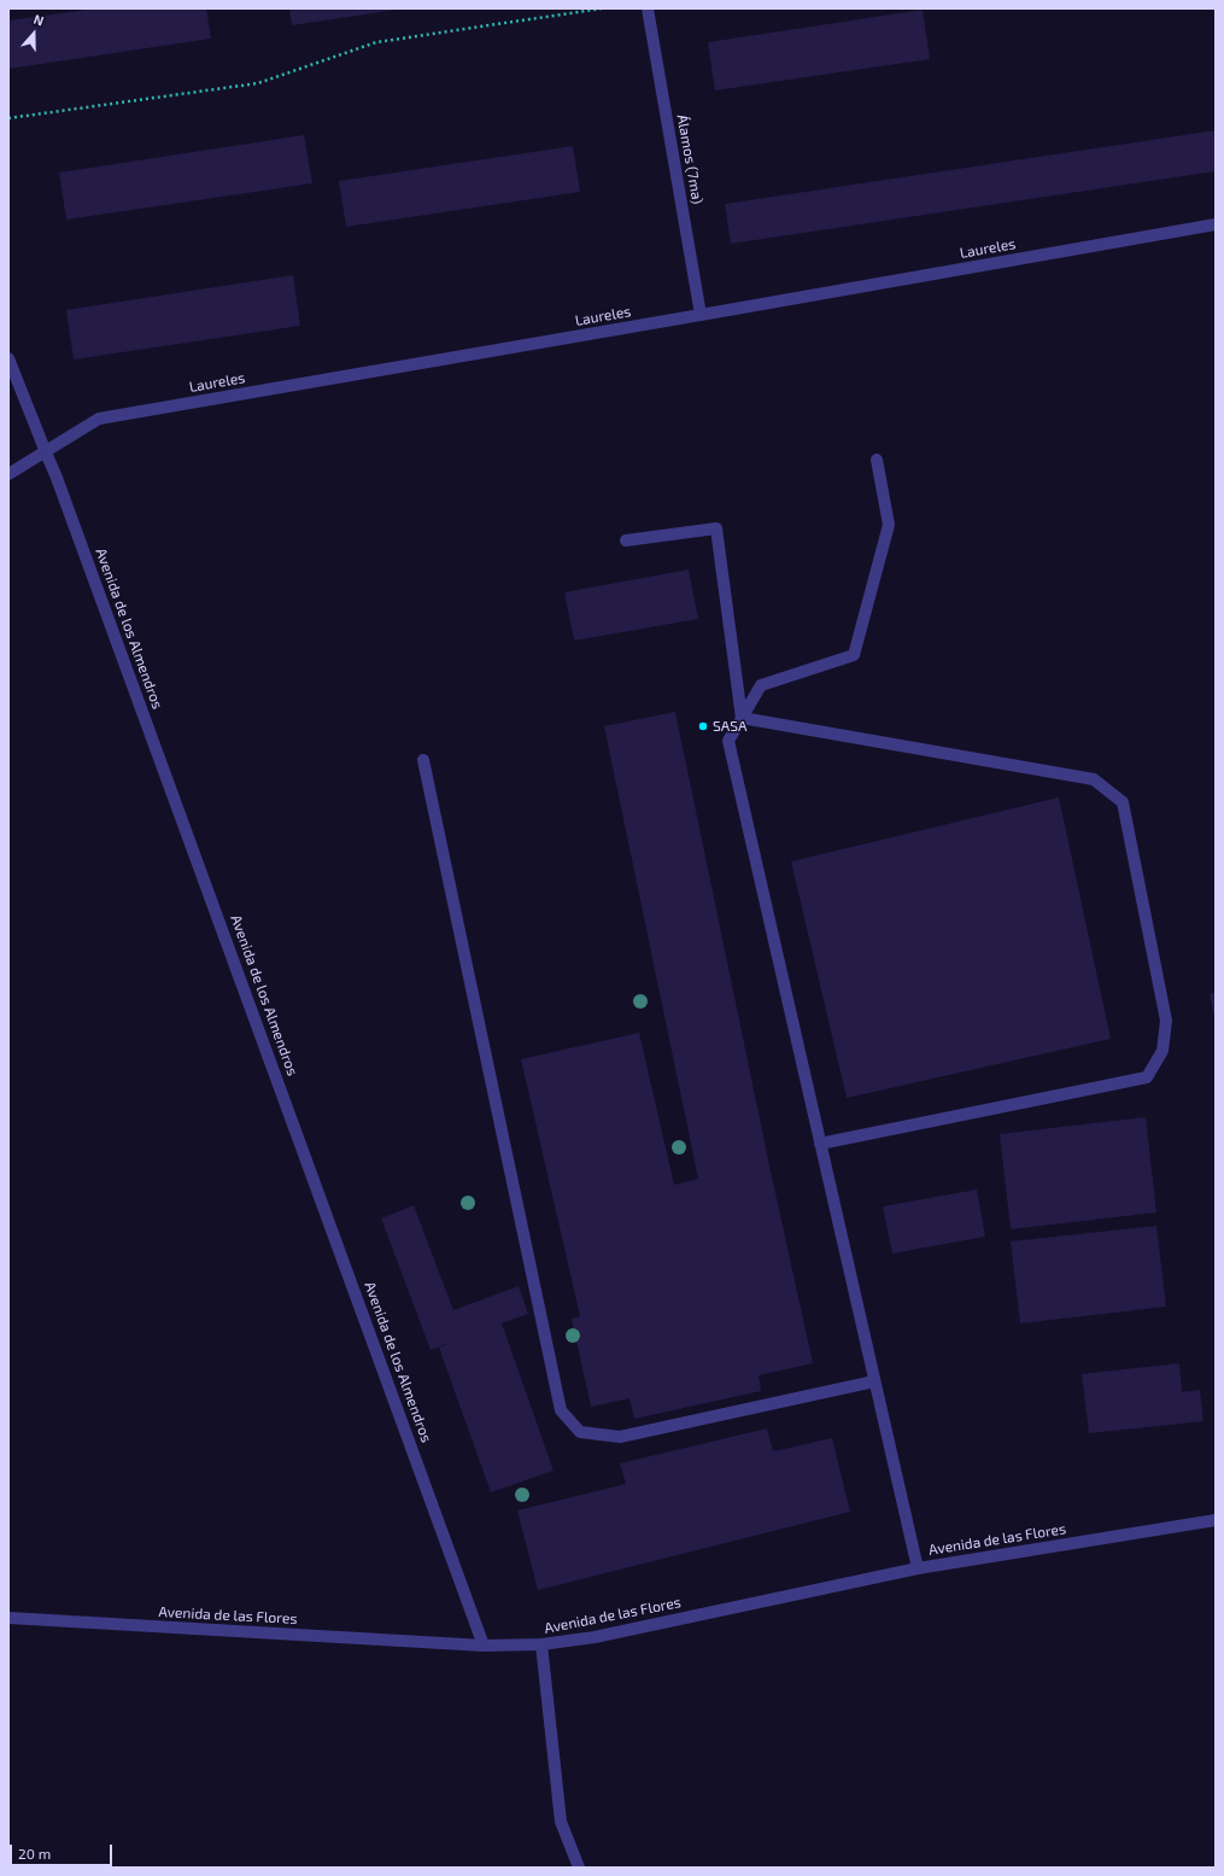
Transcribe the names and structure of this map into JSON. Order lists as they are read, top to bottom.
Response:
{
  "streets": {
    "street": [
      "Álamos (7ma)",
      "Laureles",
      "Avenida de los Almendros",
      "Avenida de las Flores"
    ]
  },
  "crossings": [
    ["Álamos (7ma)", "Laureles"],
    ["Laureles", "Avenida de los Almendros"],
    ["Avenida de los Almendros", "Avenida de las Flores"]
  ],
  "places": ["SASA"],
  "scale_bar": "20 m",
  "north": "top"
}
